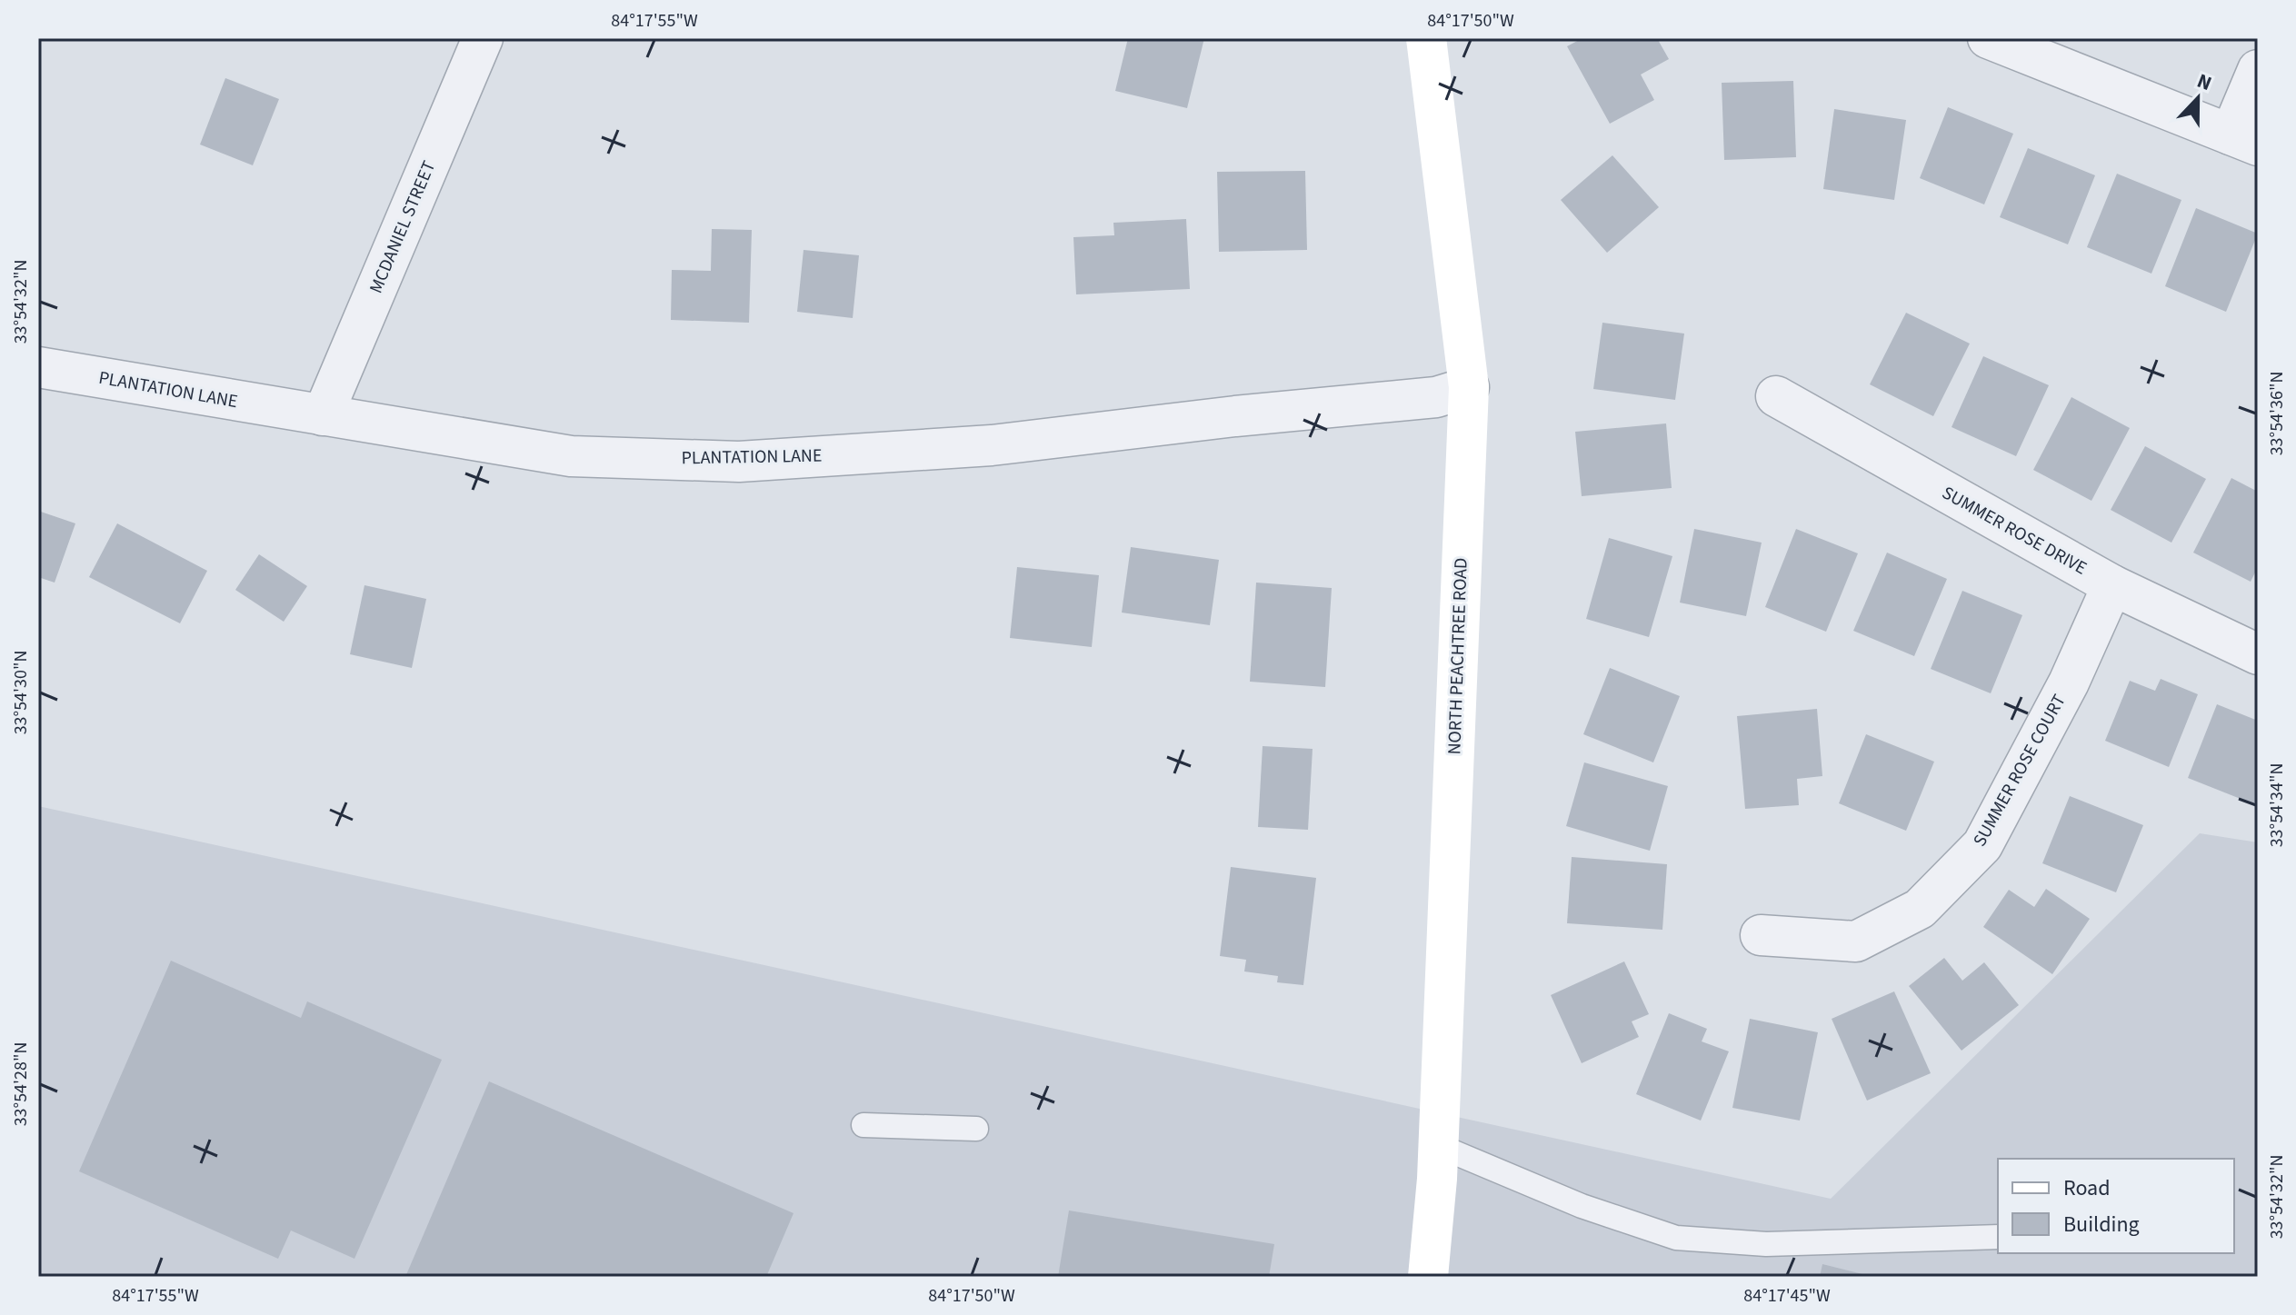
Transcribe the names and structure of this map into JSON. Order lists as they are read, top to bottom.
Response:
{
  "streets": {
    "street": [
      "MCDANIEL STREET",
      "PLANTATION LANE",
      "SUMMER ROSE DRIVE",
      "NORTH PEACHTREE ROAD",
      "SUMMER ROSE COURT"
    ]
  },
  "crossings": [
    ["MCDANIEL STREET", "PLANTATION LANE"],
    ["PLANTATION LANE", "NORTH PEACHTREE ROAD"],
    ["SUMMER ROSE DRIVE", "SUMMER ROSE COURT"]
  ],
  "legend": ["Road", "Building"],
  "north": "top",
  "coordinates": [
    "84°17'55\"W",
    "84°17'50\"W",
    "33°54'32\"N",
    "33°54'36\"N",
    "33°54'30\"N",
    "33°54'34\"N",
    "33°54'28\"N",
    "84°17'45\"W"
  ]
}
